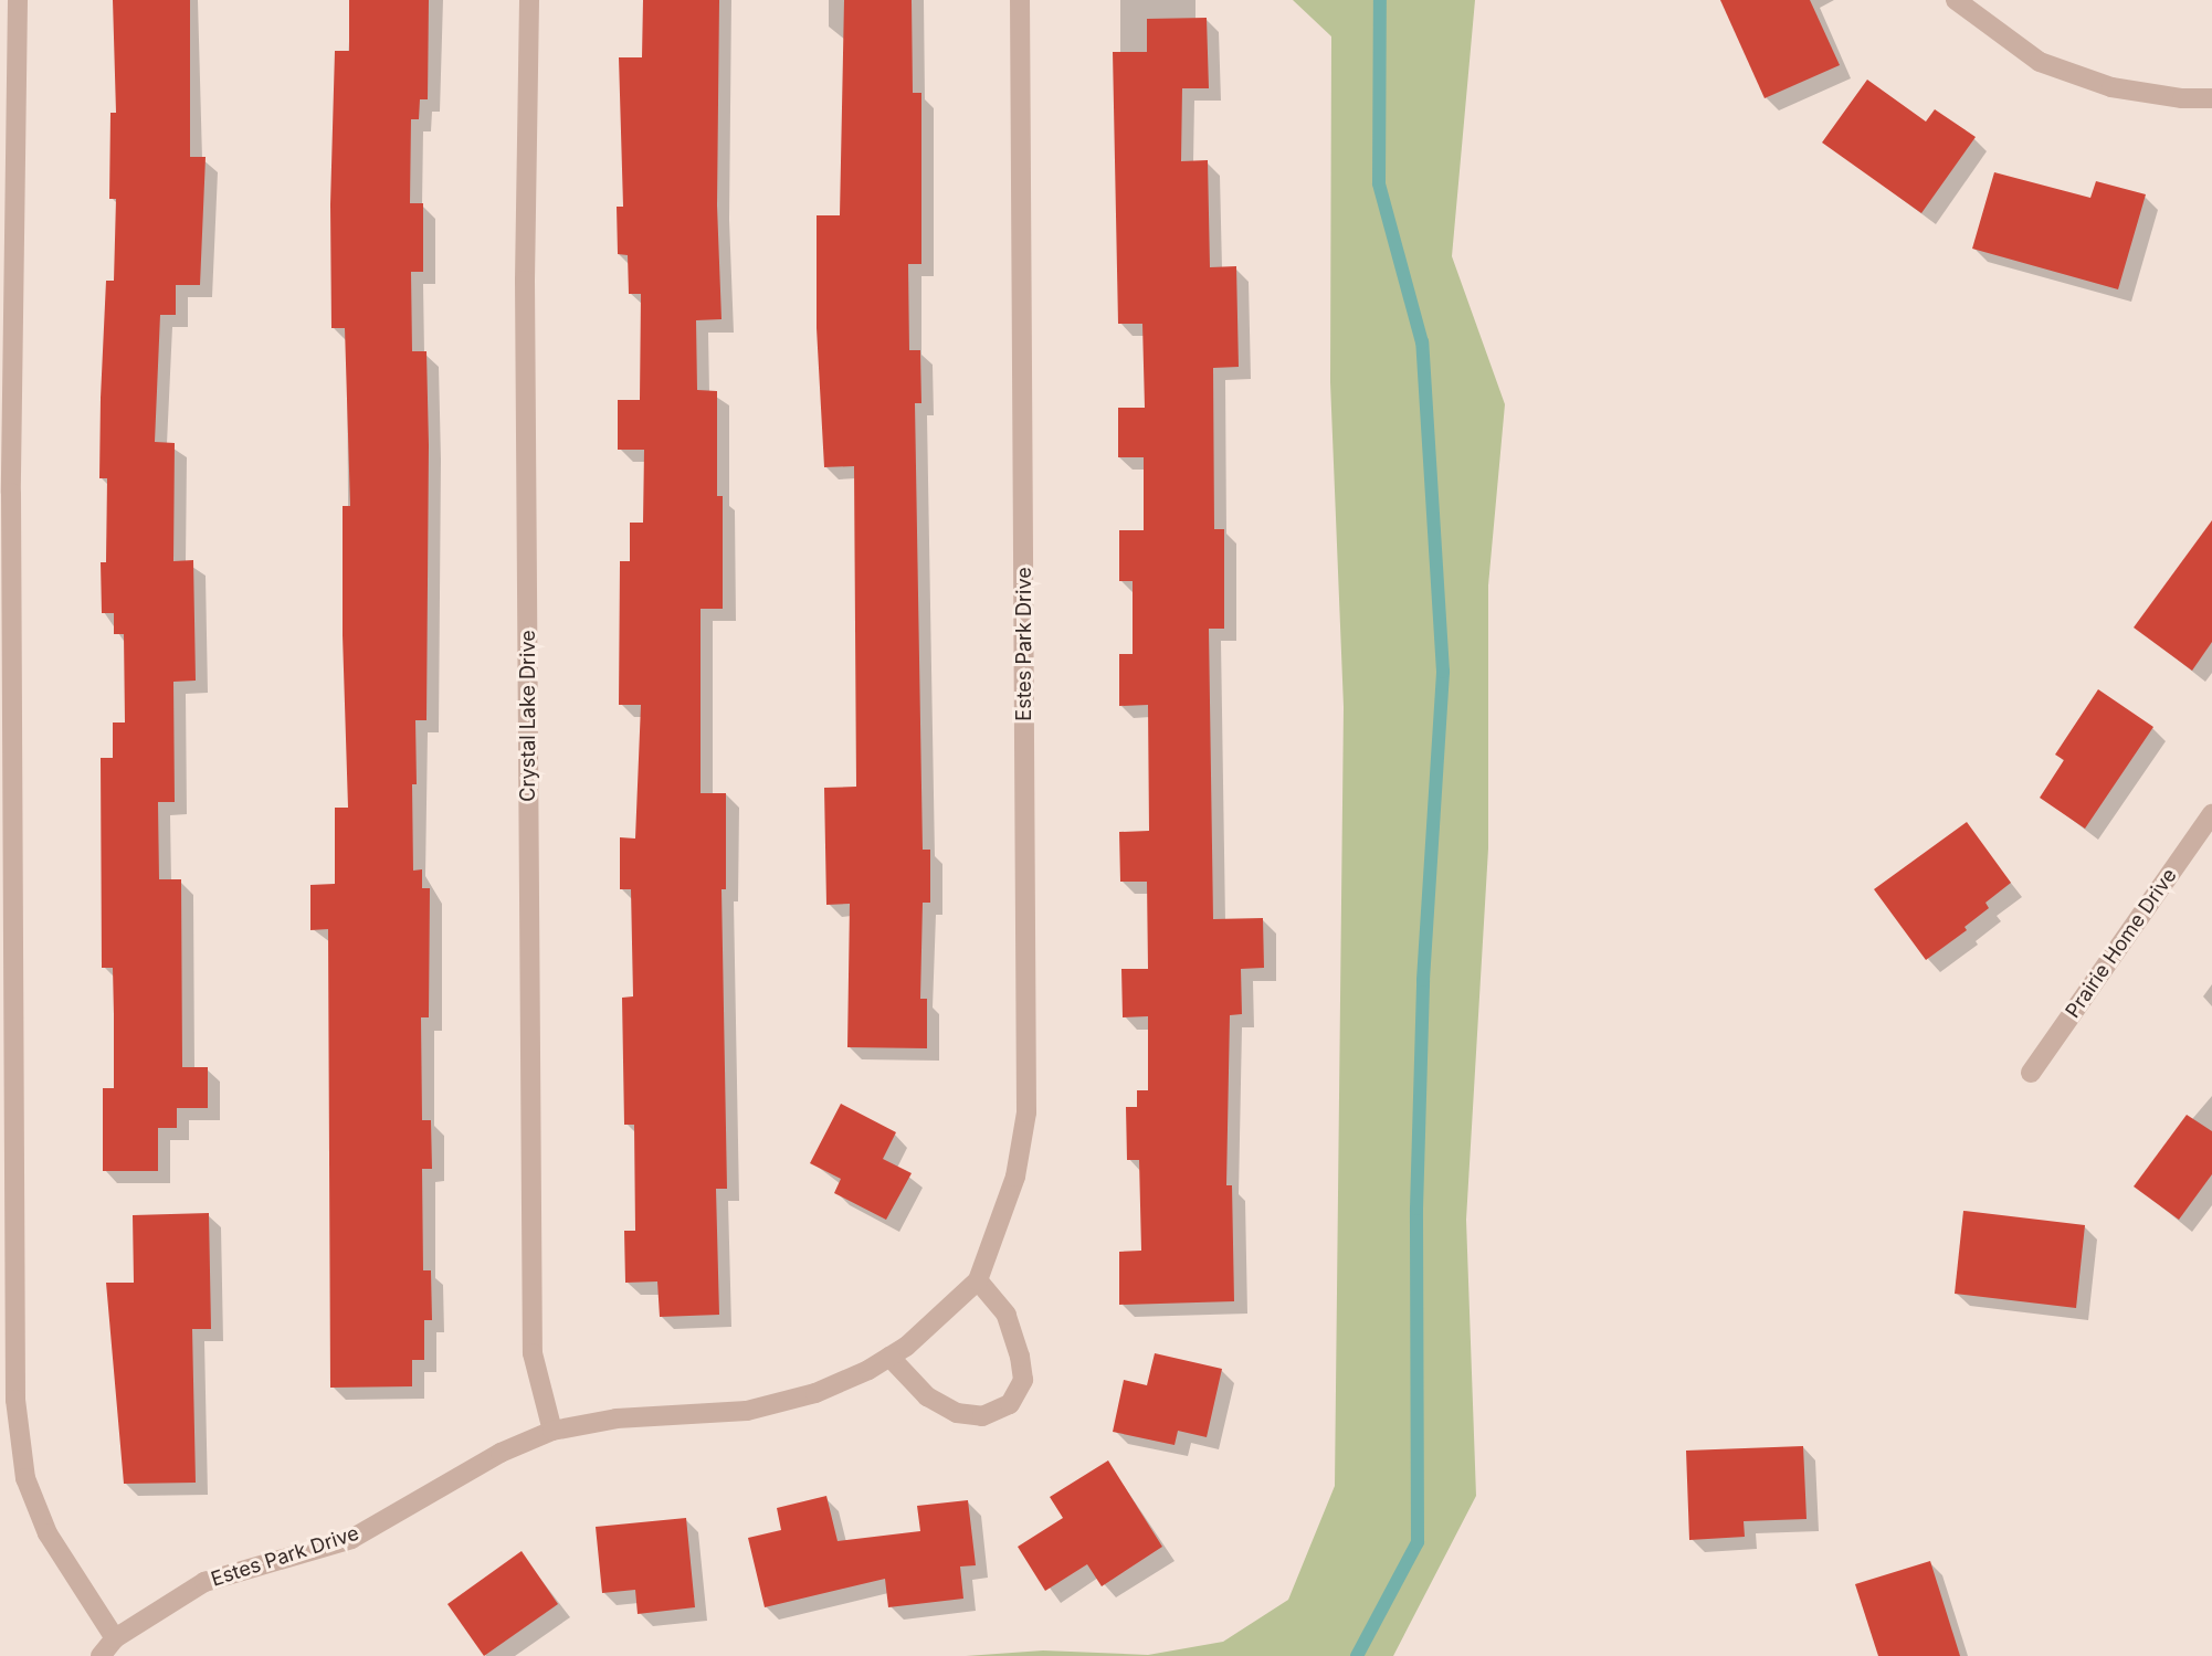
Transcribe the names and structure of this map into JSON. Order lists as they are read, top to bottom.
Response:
{
  "streets": {
    "street": ["Estes Park Drive", "Crystal Lake Drive", "Prairie Home Drive"]
  },
  "crossings": [
    ["Estes Park Drive", "Crystal Lake Drive"]
  ]
}
